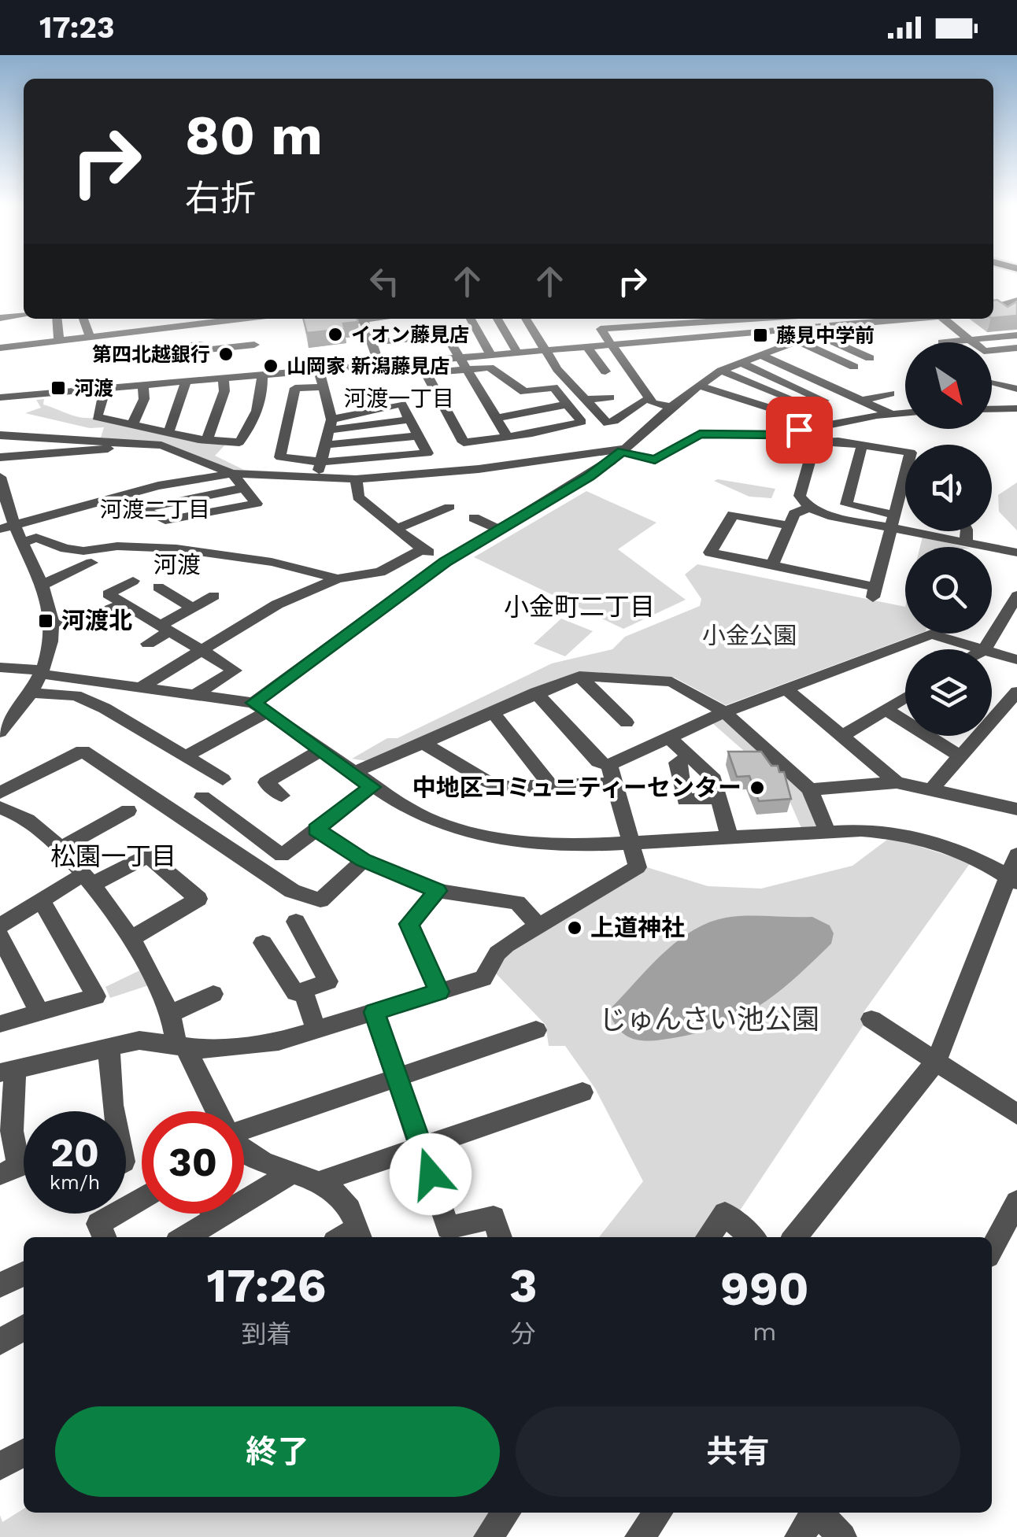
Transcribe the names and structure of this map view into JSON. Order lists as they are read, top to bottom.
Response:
{
  "districts": [
    "河渡一丁目",
    "河渡二丁目",
    "河渡",
    "小金町二丁目",
    "松園一丁目"
  ],
  "parks": ["小金公園", "じゅんさい池公園"],
  "places": {
    "other": [
      "イオン藤見店",
      "第四北越銀行",
      "山岡家 新潟藤見店",
      "中地区コミュニティーセンター",
      "上道神社"
    ],
    "transit": ["藤見中学前", "河渡", "河渡北"]
  },
  "north": "bottom right",
  "page": {
    "status": "17:23",
    "turn": ["80 m", "右折"],
    "speed": "20 km/h",
    "limit": "30",
    "eta": [
      "17:26",
      "到着",
      "3",
      "分",
      "990",
      "m"
    ],
    "buttons": ["終了", "共有"]
  }
}
